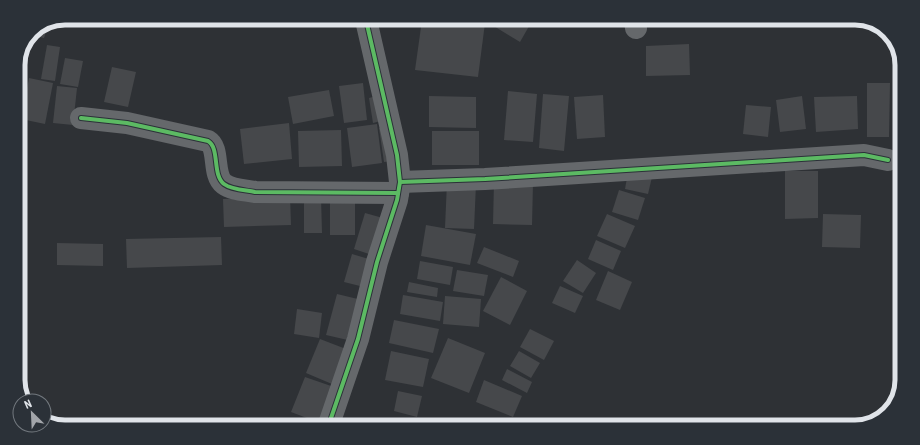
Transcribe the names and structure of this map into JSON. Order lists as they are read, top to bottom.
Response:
{
  "north": "top left"
}
